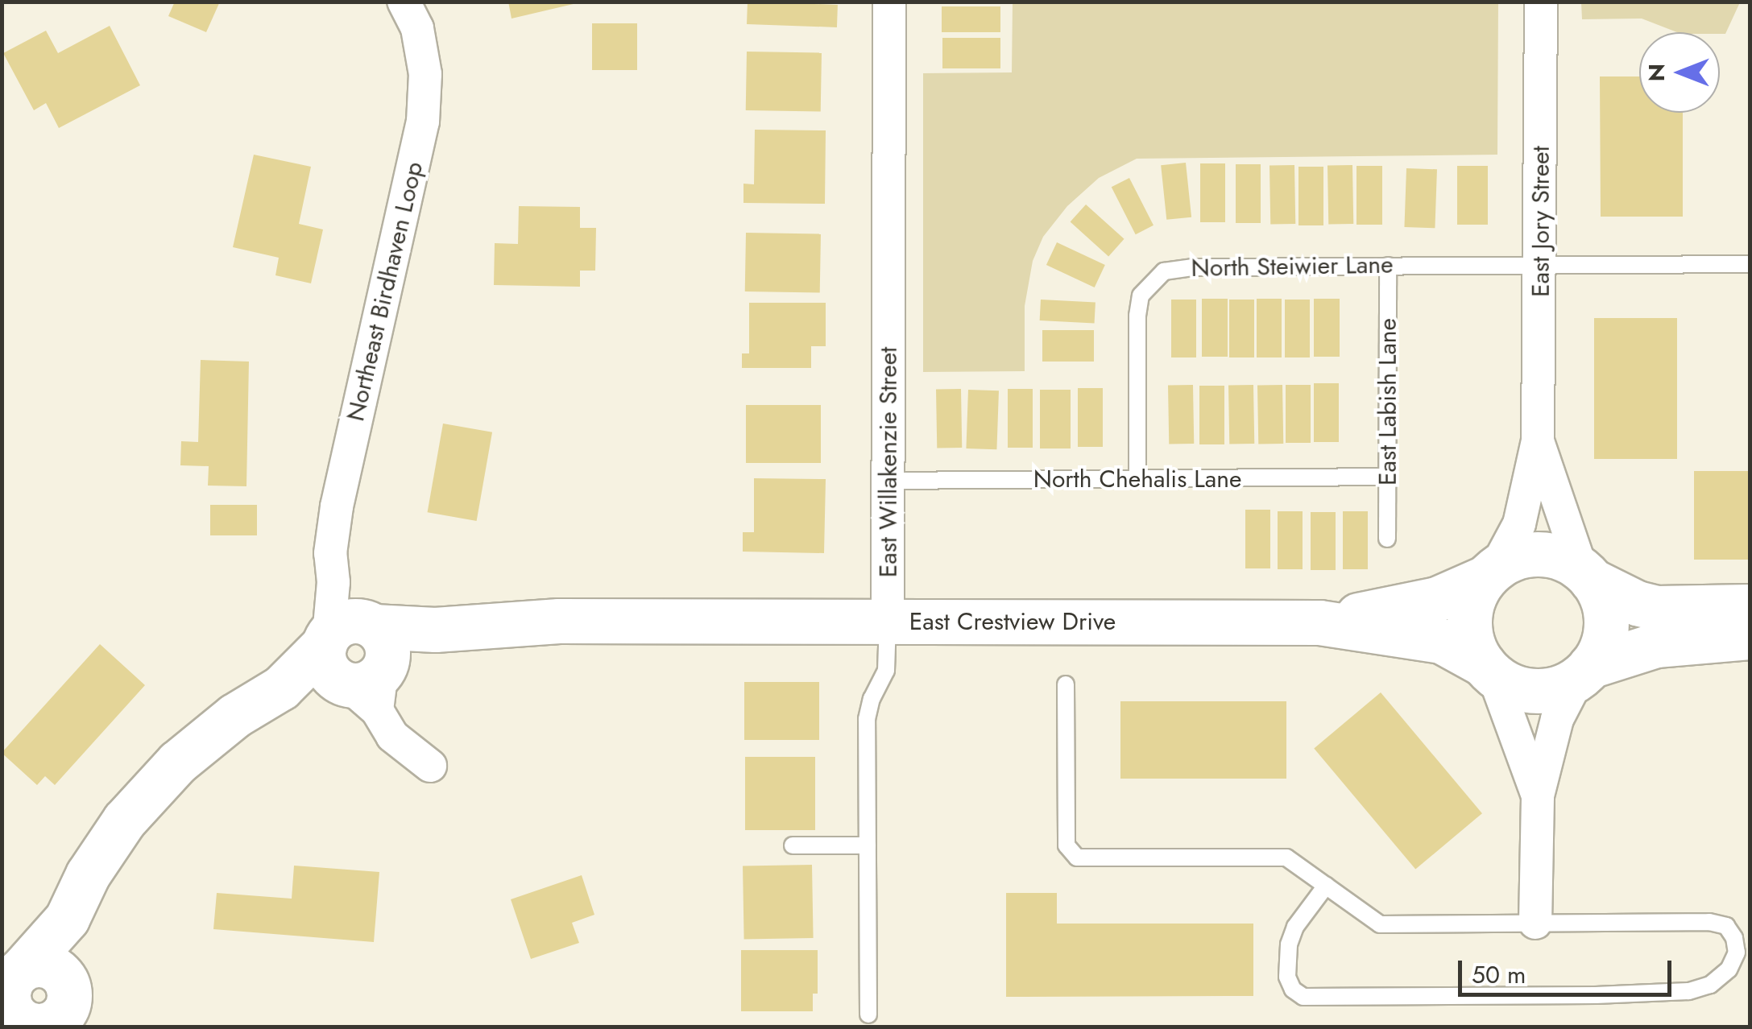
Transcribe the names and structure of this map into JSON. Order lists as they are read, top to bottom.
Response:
{
  "streets": {
    "street": [
      "East Jory Street",
      "Northeast Birdhaven Loop",
      "East Willakenzie Street",
      "East Crestview Drive"
    ],
    "lane": ["North Steiwier Lane", "East Labish Lane", "North Chehalis Lane"]
  },
  "crossings": [
    ["East Jory Street", "North Steiwier Lane"],
    ["East Jory Street", "East Crestview Drive"],
    ["North Steiwier Lane", "East Labish Lane"],
    ["North Steiwier Lane", "North Chehalis Lane"],
    ["Northeast Birdhaven Loop", "East Crestview Drive"],
    ["East Labish Lane", "North Chehalis Lane"],
    ["East Willakenzie Street", "North Chehalis Lane"],
    ["East Willakenzie Street", "East Crestview Drive"]
  ],
  "scale_bar": "50 m",
  "north": "left"
}
